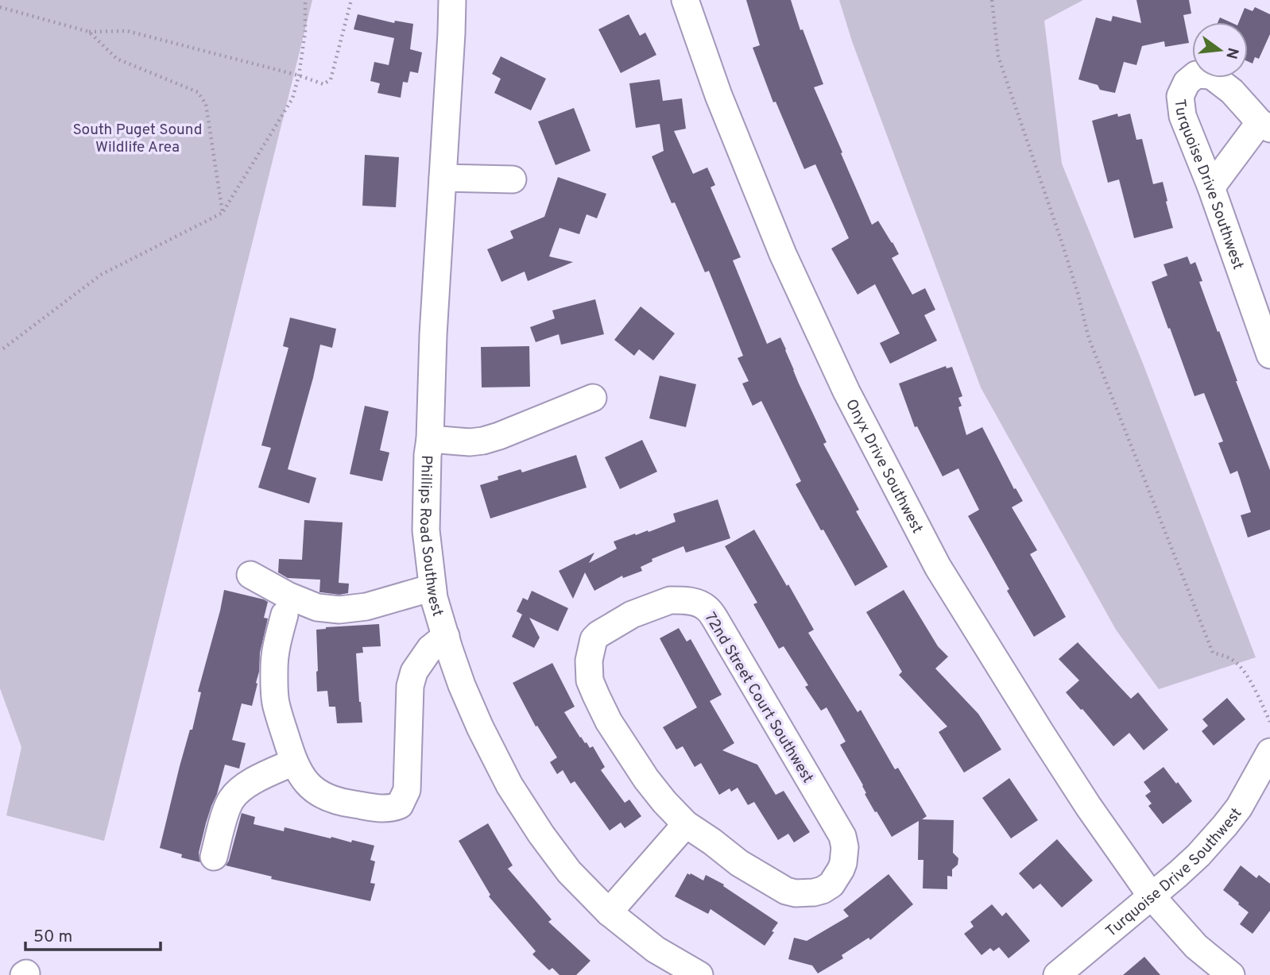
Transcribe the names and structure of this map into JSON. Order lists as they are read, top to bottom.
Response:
{
  "streets": {
    "street": [
      "Turquoise Drive Southwest",
      "Onyx Drive Southwest",
      "Phillips Road Southwest",
      "72nd Street Court Southwest"
    ]
  },
  "crossings": [
    ["Turquoise Drive Southwest", "Onyx Drive Southwest"]
  ],
  "parks": ["South Puget Sound Wildlife Area"],
  "scale_bar": "50 m",
  "north": "right"
}
